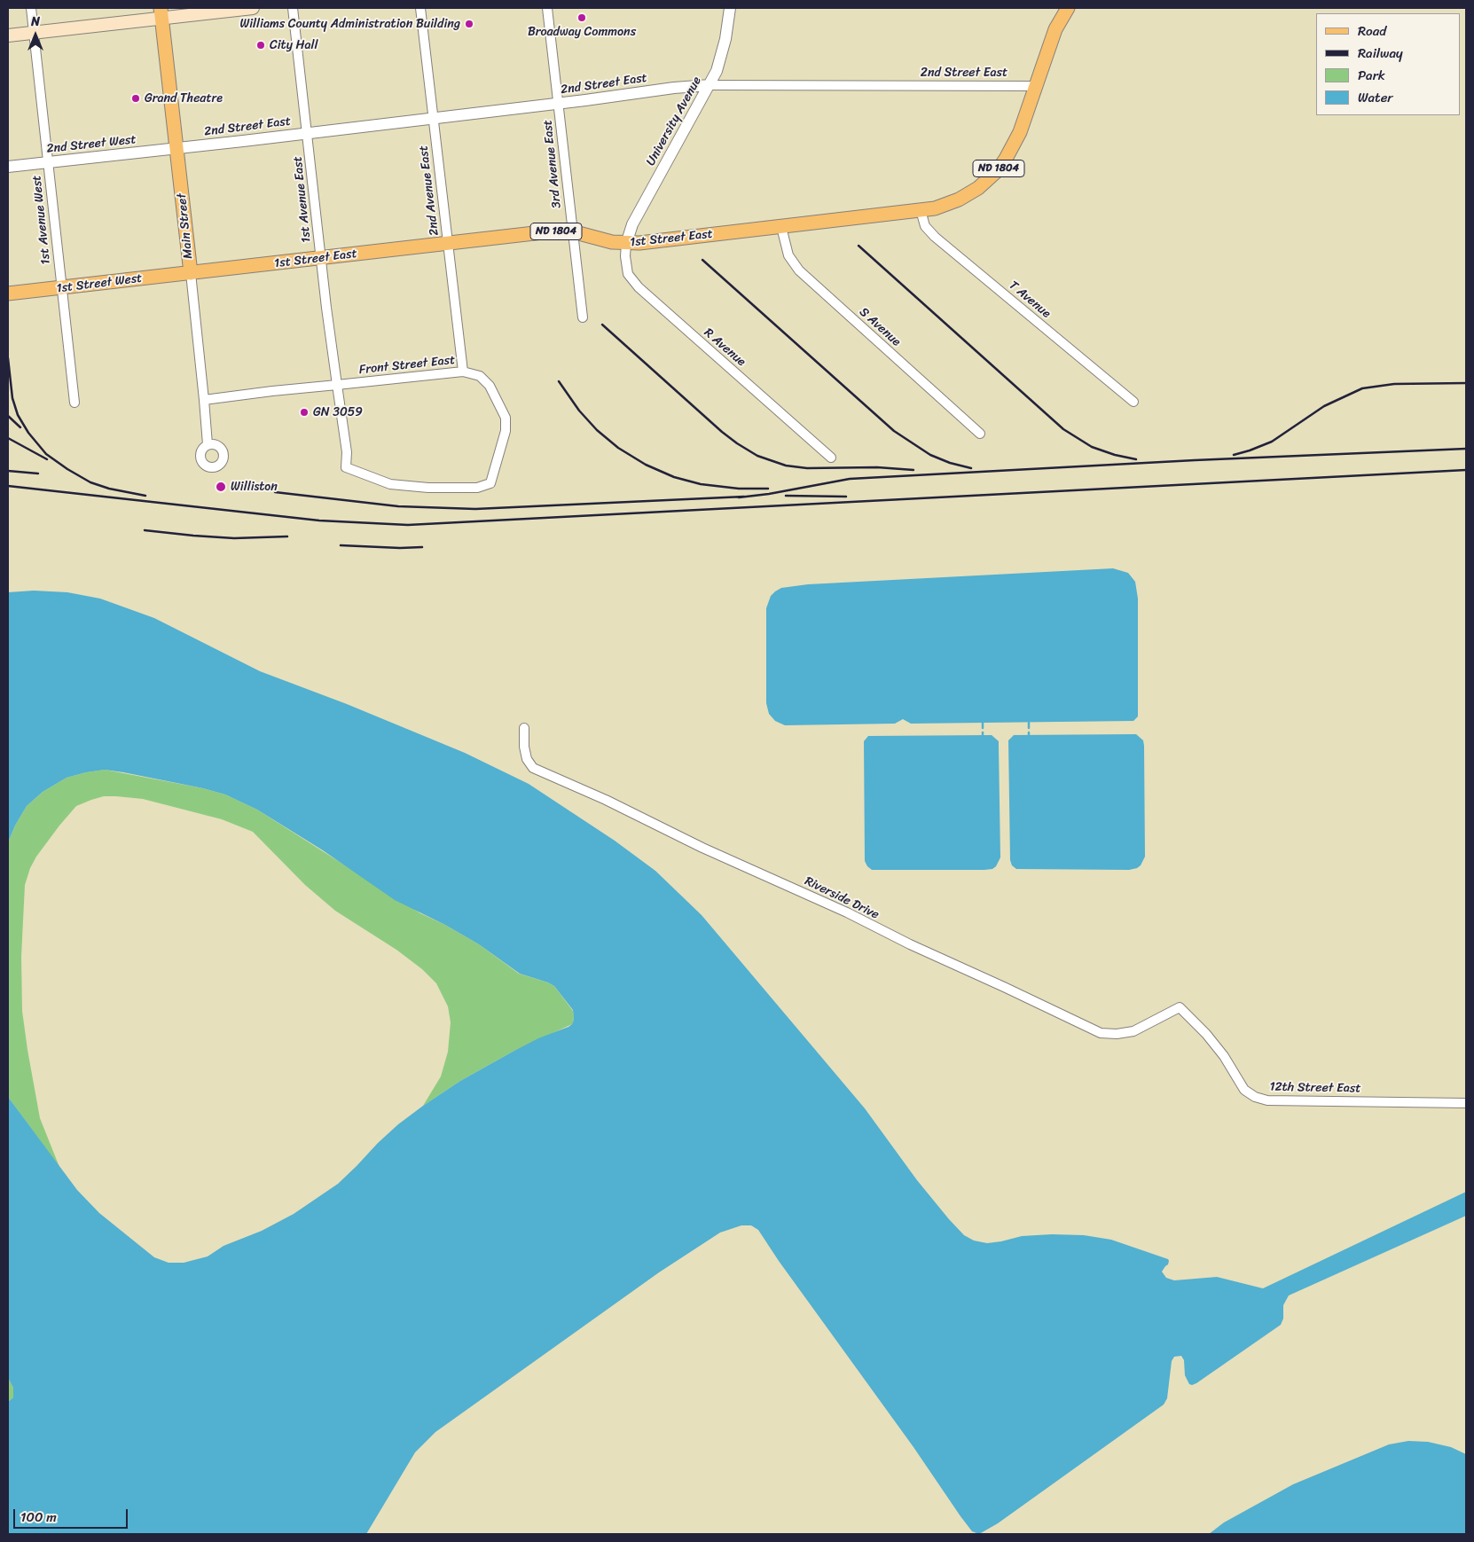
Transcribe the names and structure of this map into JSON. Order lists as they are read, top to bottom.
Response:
{
  "streets": {
    "main road": [
      "ND 1804",
      "Main Street",
      "1st Street East",
      "1st Street West"
    ],
    "street": [
      "2nd Street East",
      "University Avenue",
      "2nd Street West",
      "3rd Avenue East",
      "2nd Avenue East",
      "1st Avenue East",
      "1st Avenue West",
      "T Avenue",
      "S Avenue",
      "R Avenue",
      "Front Street East",
      "Riverside Drive",
      "12th Street East"
    ]
  },
  "crossings": [
    ["2nd Street East", "University Avenue"],
    ["2nd Street East", "2nd Street West"],
    ["2nd Street East", "3rd Avenue East"],
    ["2nd Street East", "ND 1804"],
    ["2nd Street East", "2nd Avenue East"],
    ["2nd Street East", "1st Avenue East"],
    ["2nd Street East", "Main Street"],
    ["2nd Street East", "1st Street East"],
    ["University Avenue", "1st Street East"],
    ["University Avenue", "R Avenue"],
    ["2nd Street West", "1st Avenue West"],
    ["2nd Street West", "Main Street"],
    ["3rd Avenue East", "1st Street East"],
    ["ND 1804", "1st Street East"],
    ["2nd Avenue East", "1st Street East"],
    ["2nd Avenue East", "Front Street East"],
    ["1st Avenue East", "1st Street East"],
    ["1st Avenue East", "Front Street East"],
    ["1st Avenue West", "1st Street West"],
    ["Main Street", "1st Street East"],
    ["Main Street", "1st Street West"],
    ["Main Street", "Front Street East"],
    ["1st Street East", "1st Street West"],
    ["1st Street East", "T Avenue"],
    ["1st Street East", "S Avenue"],
    ["1st Street East", "R Avenue"],
    ["Riverside Drive", "12th Street East"]
  ],
  "places": [
    "Broadway Commons",
    "Williams County Administration Building",
    "City Hall",
    "Grand Theatre",
    "GN 3059",
    "Williston"
  ],
  "legend": [
    "Road",
    "Railway",
    "Park",
    "Water"
  ],
  "scale_bar": "100 m",
  "north": "top"
}
